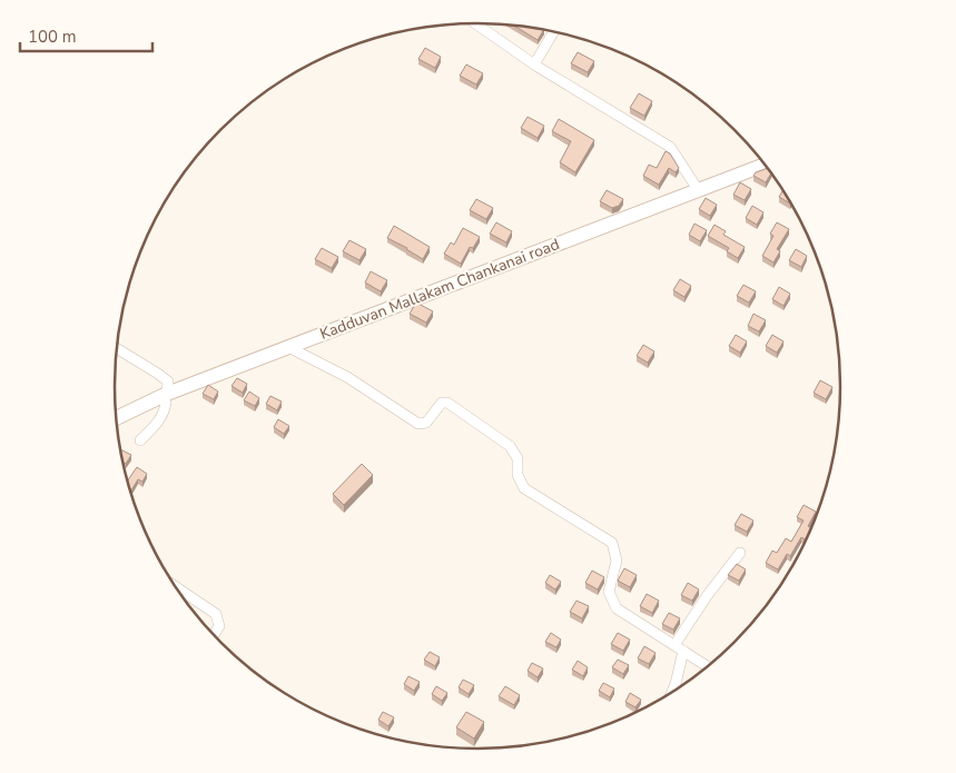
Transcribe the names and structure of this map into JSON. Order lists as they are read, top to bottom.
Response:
{
  "streets": {
    "main road": ["Kadduvan Mallakam Chankanai road"]
  },
  "scale_bar": "100 m"
}
